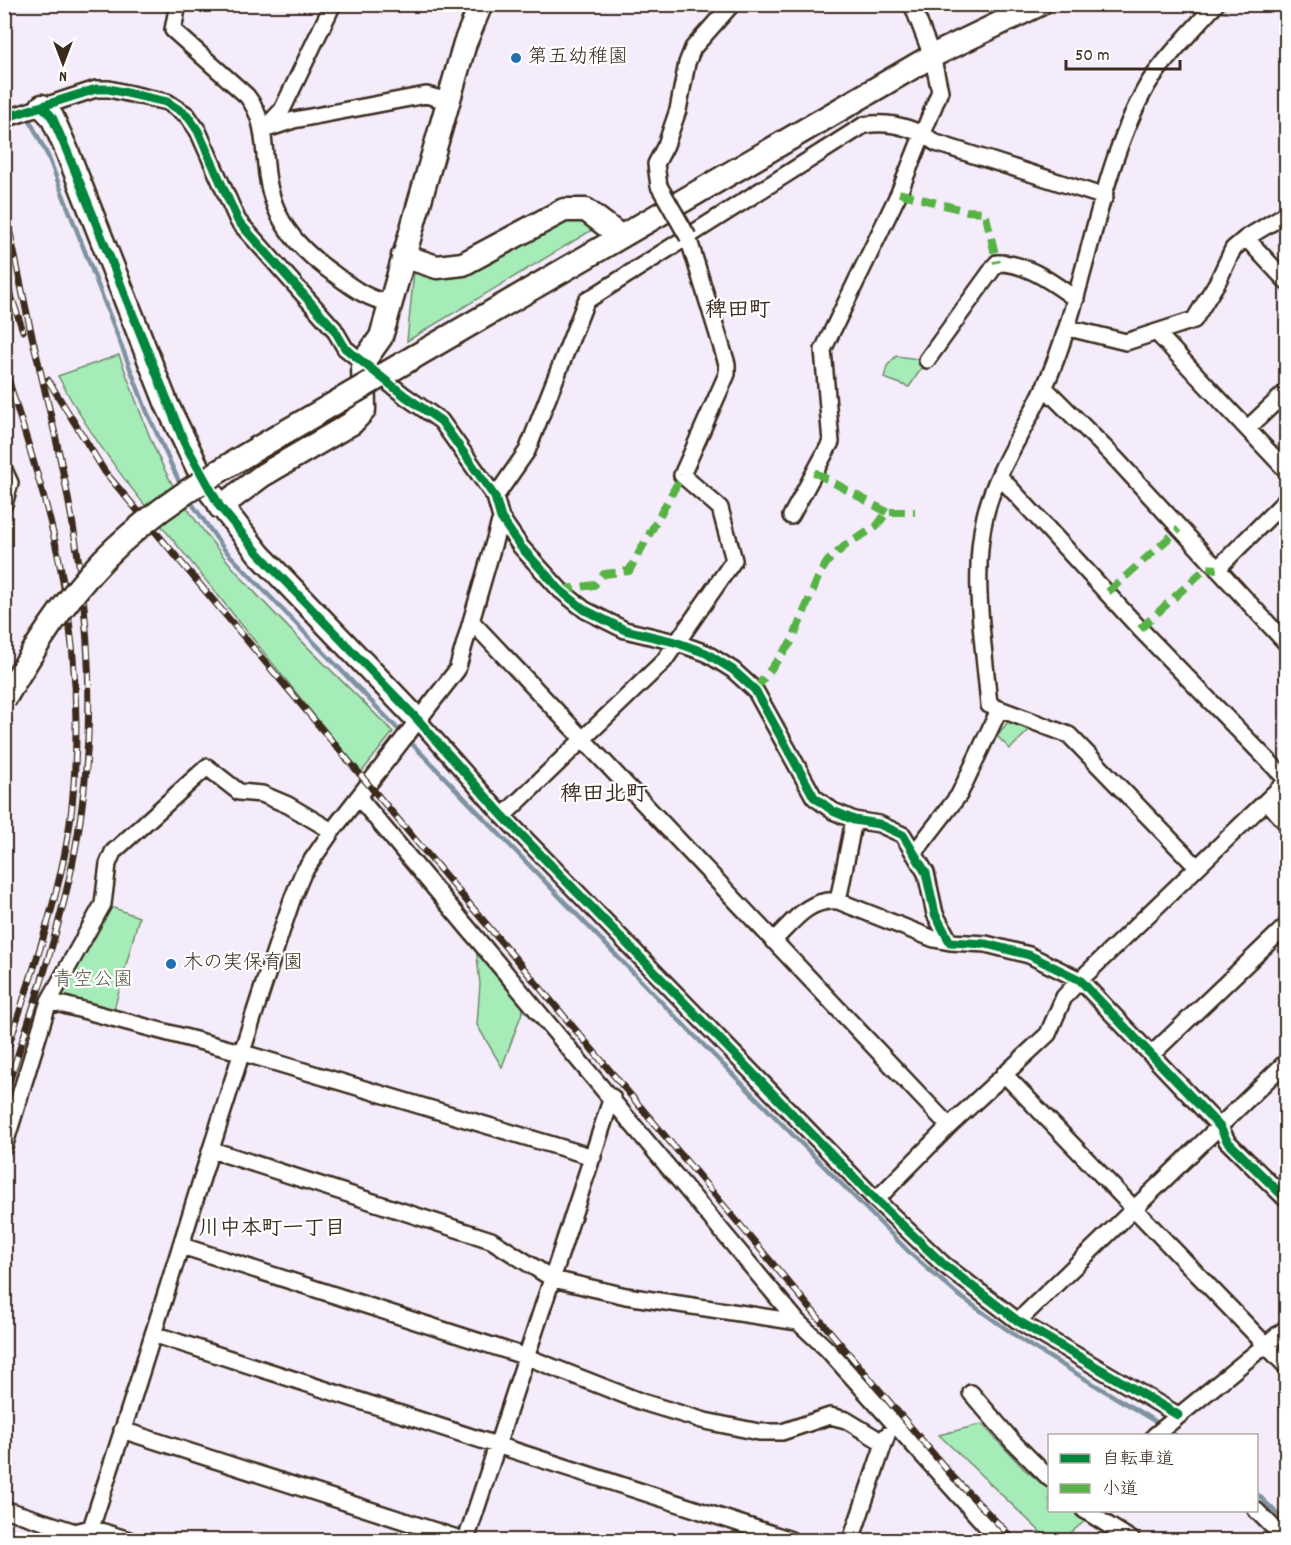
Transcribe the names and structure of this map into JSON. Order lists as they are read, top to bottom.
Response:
{
  "districts": ["稗田町", "稗田北町", "川中本町一丁目"],
  "parks": ["青空公園"],
  "places": ["第五幼稚園", "木の実保育園"],
  "legend": ["自転車道", "小道"],
  "scale_bar": "50 m",
  "north": "bottom"
}
